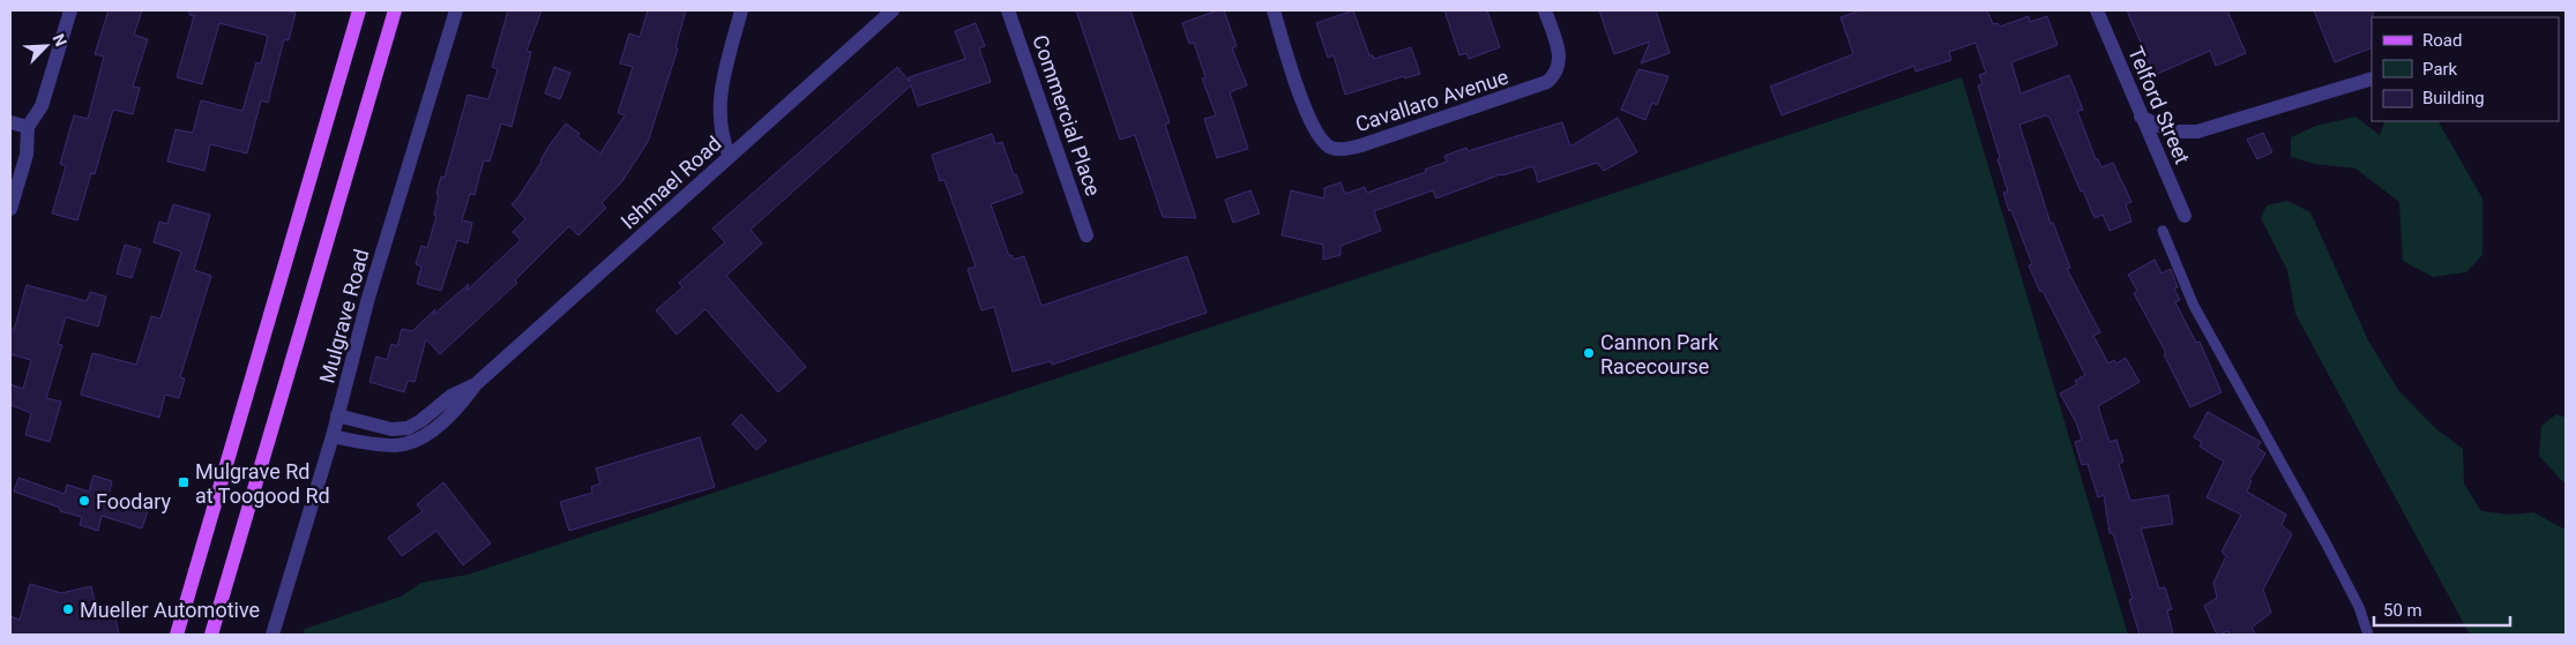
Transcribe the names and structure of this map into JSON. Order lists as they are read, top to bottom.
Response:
{
  "streets": {
    "main road": ["Mulgrave Road"],
    "street": [
      "Cavallaro Avenue",
      "Telford Street",
      "Commercial Place",
      "Ishmael Road"
    ]
  },
  "crossings": [
    ["Ishmael Road", "Mulgrave Road"]
  ],
  "places": {
    "other": ["Cannon Park Racecourse", "Foodary", "Mueller Automotive"],
    "transit": ["Mulgrave Rd at Toogood Rd"]
  },
  "legend": ["Road", "Park", "Building"],
  "scale_bar": "50 m",
  "north": "top right"
}
